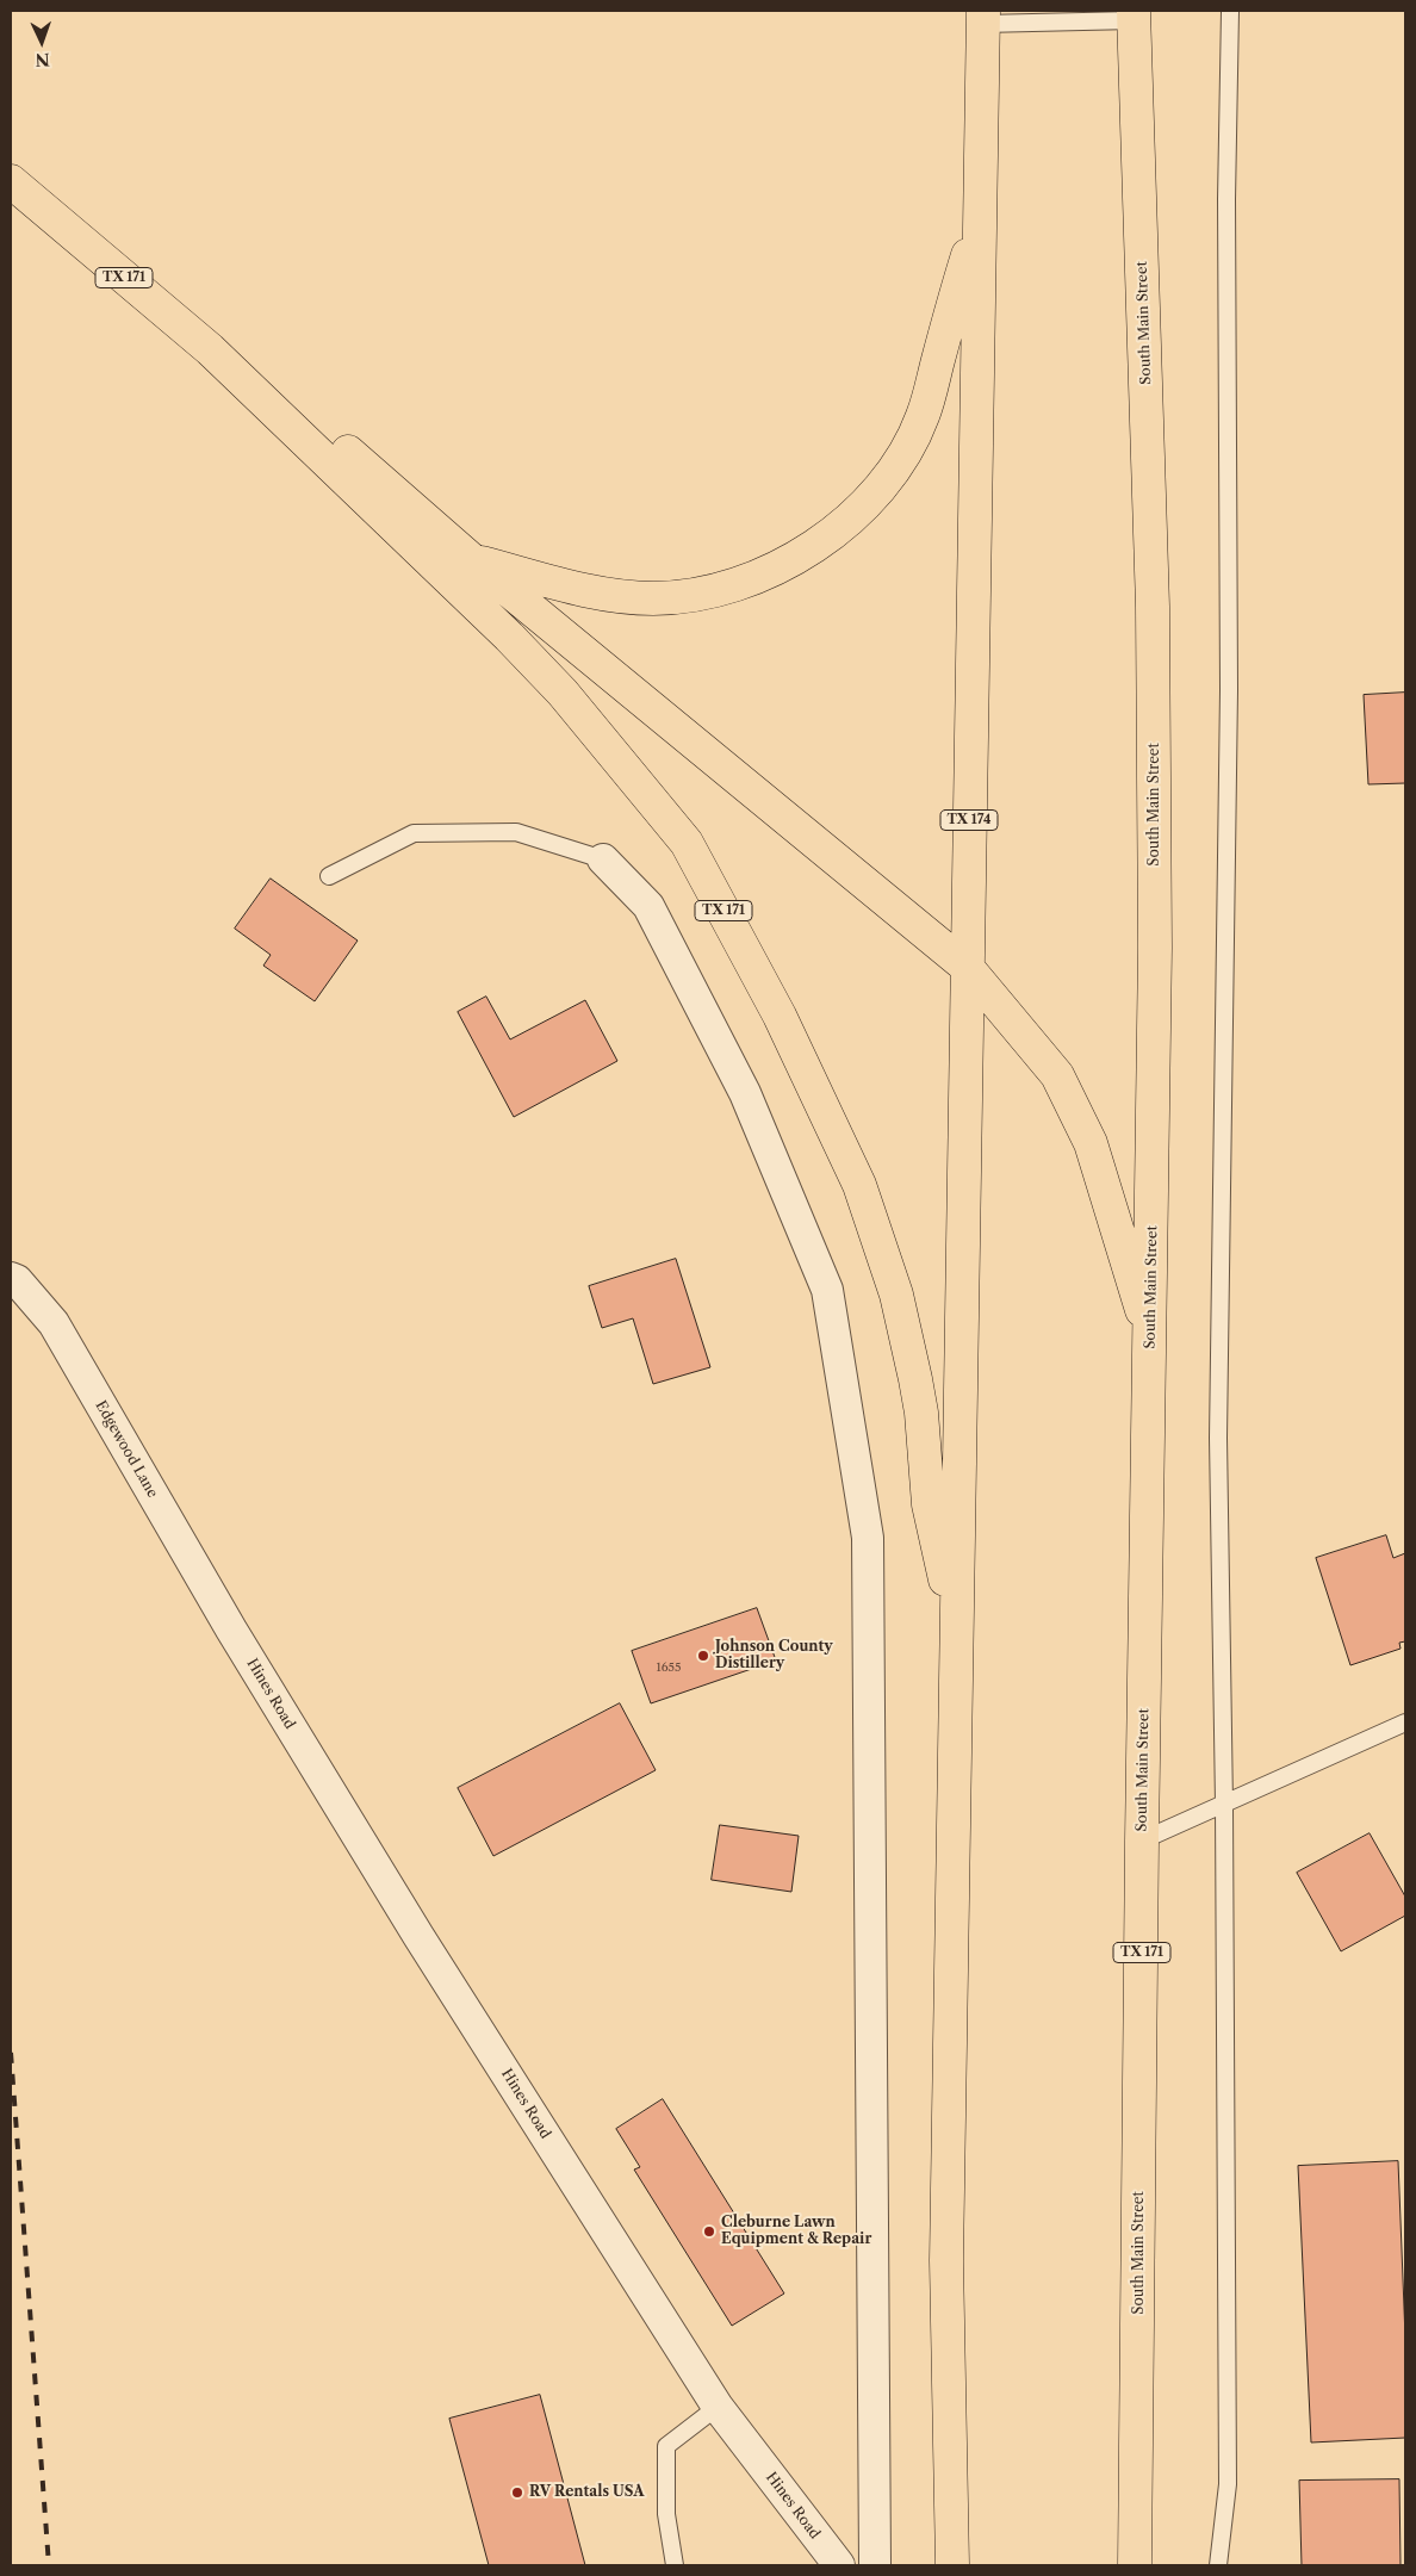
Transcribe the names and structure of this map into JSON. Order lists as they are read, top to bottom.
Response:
{
  "streets": {
    "main road": ["TX 171", "South Main Street", "TX 174"],
    "street": ["Edgewood Lane", "Hines Road"]
  },
  "crossings": [
    ["TX 171", "South Main Street"],
    ["TX 171", "TX 174"],
    ["Edgewood Lane", "Hines Road"]
  ],
  "places": ["Johnson County Distillery", "Cleburne Lawn Equipment & Repair", "RV Rentals USA"],
  "house_numbers": ["1655"],
  "north": "bottom"
}
